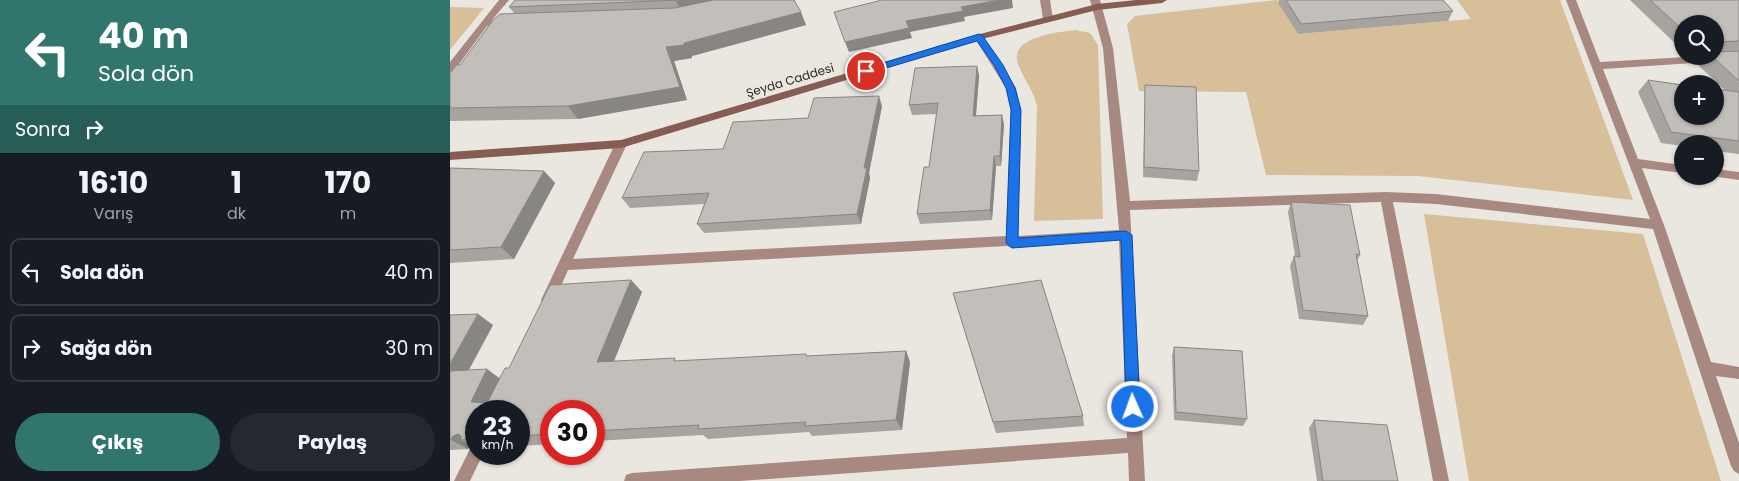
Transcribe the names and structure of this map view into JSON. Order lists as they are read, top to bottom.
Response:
{
  "streets": {
    "main road": ["Şeyda Caddesi"]
  },
  "page": {
    "turn": ["40 m", "Sola dön"],
    "map_buttons": ["+", "−"],
    "then": "Sonra",
    "eta": [
      "16:10",
      "Varış",
      "1",
      "dk",
      "170",
      "m"
    ],
    "list": [
      {
        "name": "Sola dön",
        "value": "40 m"
      },
      {
        "name": "Sağa dön",
        "value": "30 m"
      }
    ],
    "speed": "23 km/h",
    "limit": "30",
    "buttons": ["Çıkış", "Paylaş"]
  }
}
